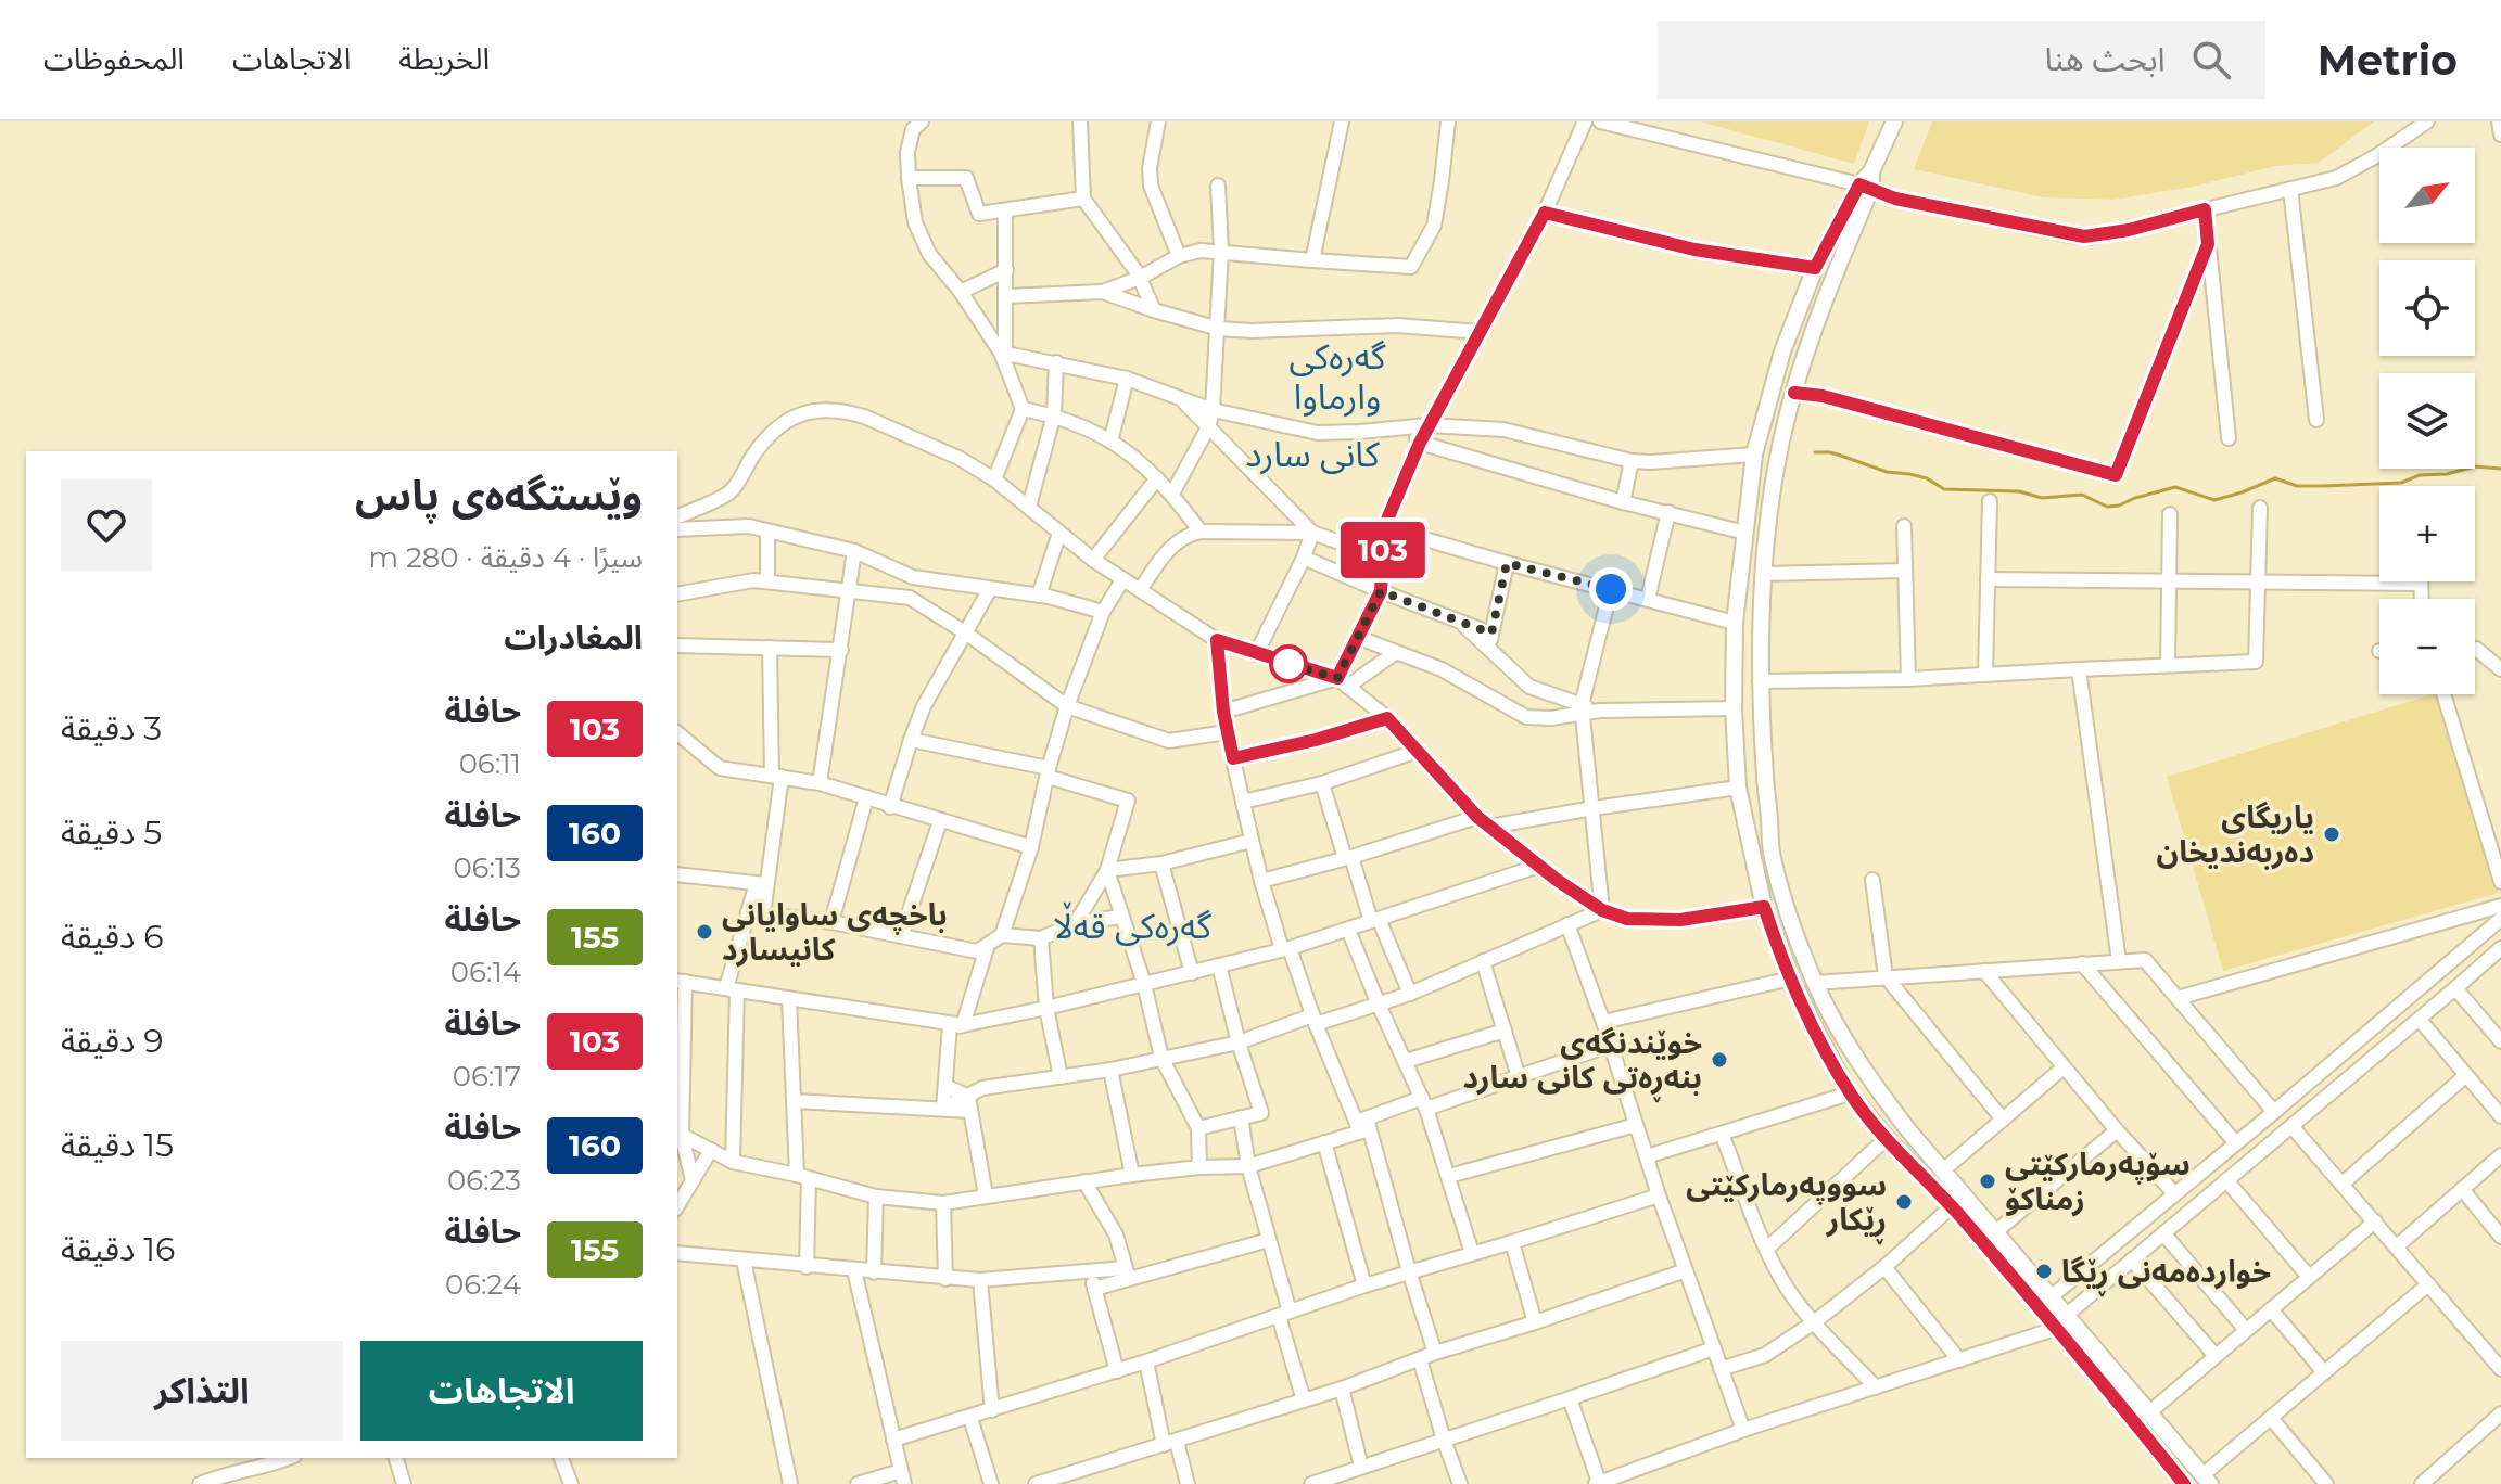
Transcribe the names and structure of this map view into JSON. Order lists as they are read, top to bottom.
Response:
{
  "districts": ["گەرەکی وارماوا", "کانی سارد", "گەرەکی قەڵا"],
  "places": [
    "یاریگاى ده‌ربه‌ندیخان",
    "باخچەی ساوایانی کانیسارد",
    "خوێندنگەی بنەڕەتی کانی سارد",
    "سۆپەرمارکێتی زمناکۆ",
    "سووپەرمارکێتی ڕێکار",
    "خواردەمەنی ڕێگا"
  ],
  "lines": ["bus line 103"],
  "north": "top right",
  "page": {
    "header": "Metrio",
    "search": "ابحث هنا",
    "nav": ["الخريطة", "الاتجاهات", "المحفوظات"],
    "on_map": "103",
    "map_buttons": ["+", "−"],
    "heading": [
      ["وێستگەەی پاس", "سيرًا · 4 دقيقة · 280 m"],
      "المغادرات"
    ],
    "list": [
      {
        "mark": "103",
        "name": "حافلة",
        "note": "06:11",
        "value": "3 دقيقة"
      },
      {
        "mark": "160",
        "name": "حافلة",
        "note": "06:13",
        "value": "5 دقيقة"
      },
      {
        "mark": "155",
        "name": "حافلة",
        "note": "06:14",
        "value": "6 دقيقة"
      },
      {
        "mark": "103",
        "name": "حافلة",
        "note": "06:17",
        "value": "9 دقيقة"
      },
      {
        "mark": "160",
        "name": "حافلة",
        "note": "06:23",
        "value": "15 دقيقة"
      },
      {
        "mark": "155",
        "name": "حافلة",
        "note": "06:24",
        "value": "16 دقيقة"
      }
    ],
    "buttons": ["الاتجاهات", "التذاكر"]
  }
}
